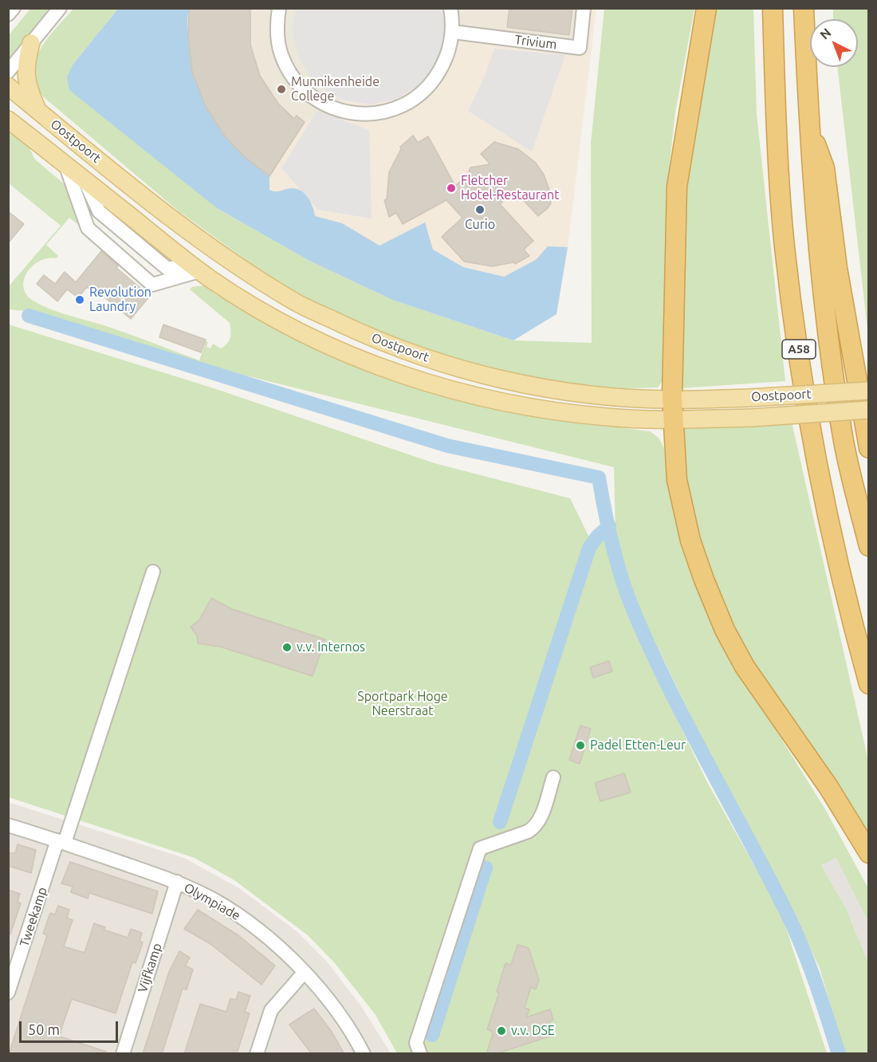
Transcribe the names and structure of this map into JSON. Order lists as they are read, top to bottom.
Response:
{
  "streets": {
    "highway": ["A58"],
    "main road": ["Oostpoort"],
    "street": [
      "Trivium",
      "Olympiade",
      "Tweekamp",
      "Vijfkamp"
    ]
  },
  "crossings": [
    ["Olympiade", "Tweekamp"],
    ["Olympiade", "Vijfkamp"]
  ],
  "parks": ["Sportpark Hoge Neerstraat"],
  "places": [
    "Munnikenheide College",
    "Fletcher Hotel-Restaurant",
    "Curio",
    "Revolution Laundry",
    "v.v. Internos",
    "Padel Etten-Leur",
    "v.v. DSE"
  ],
  "scale_bar": "50 m",
  "north": "top left"
}
